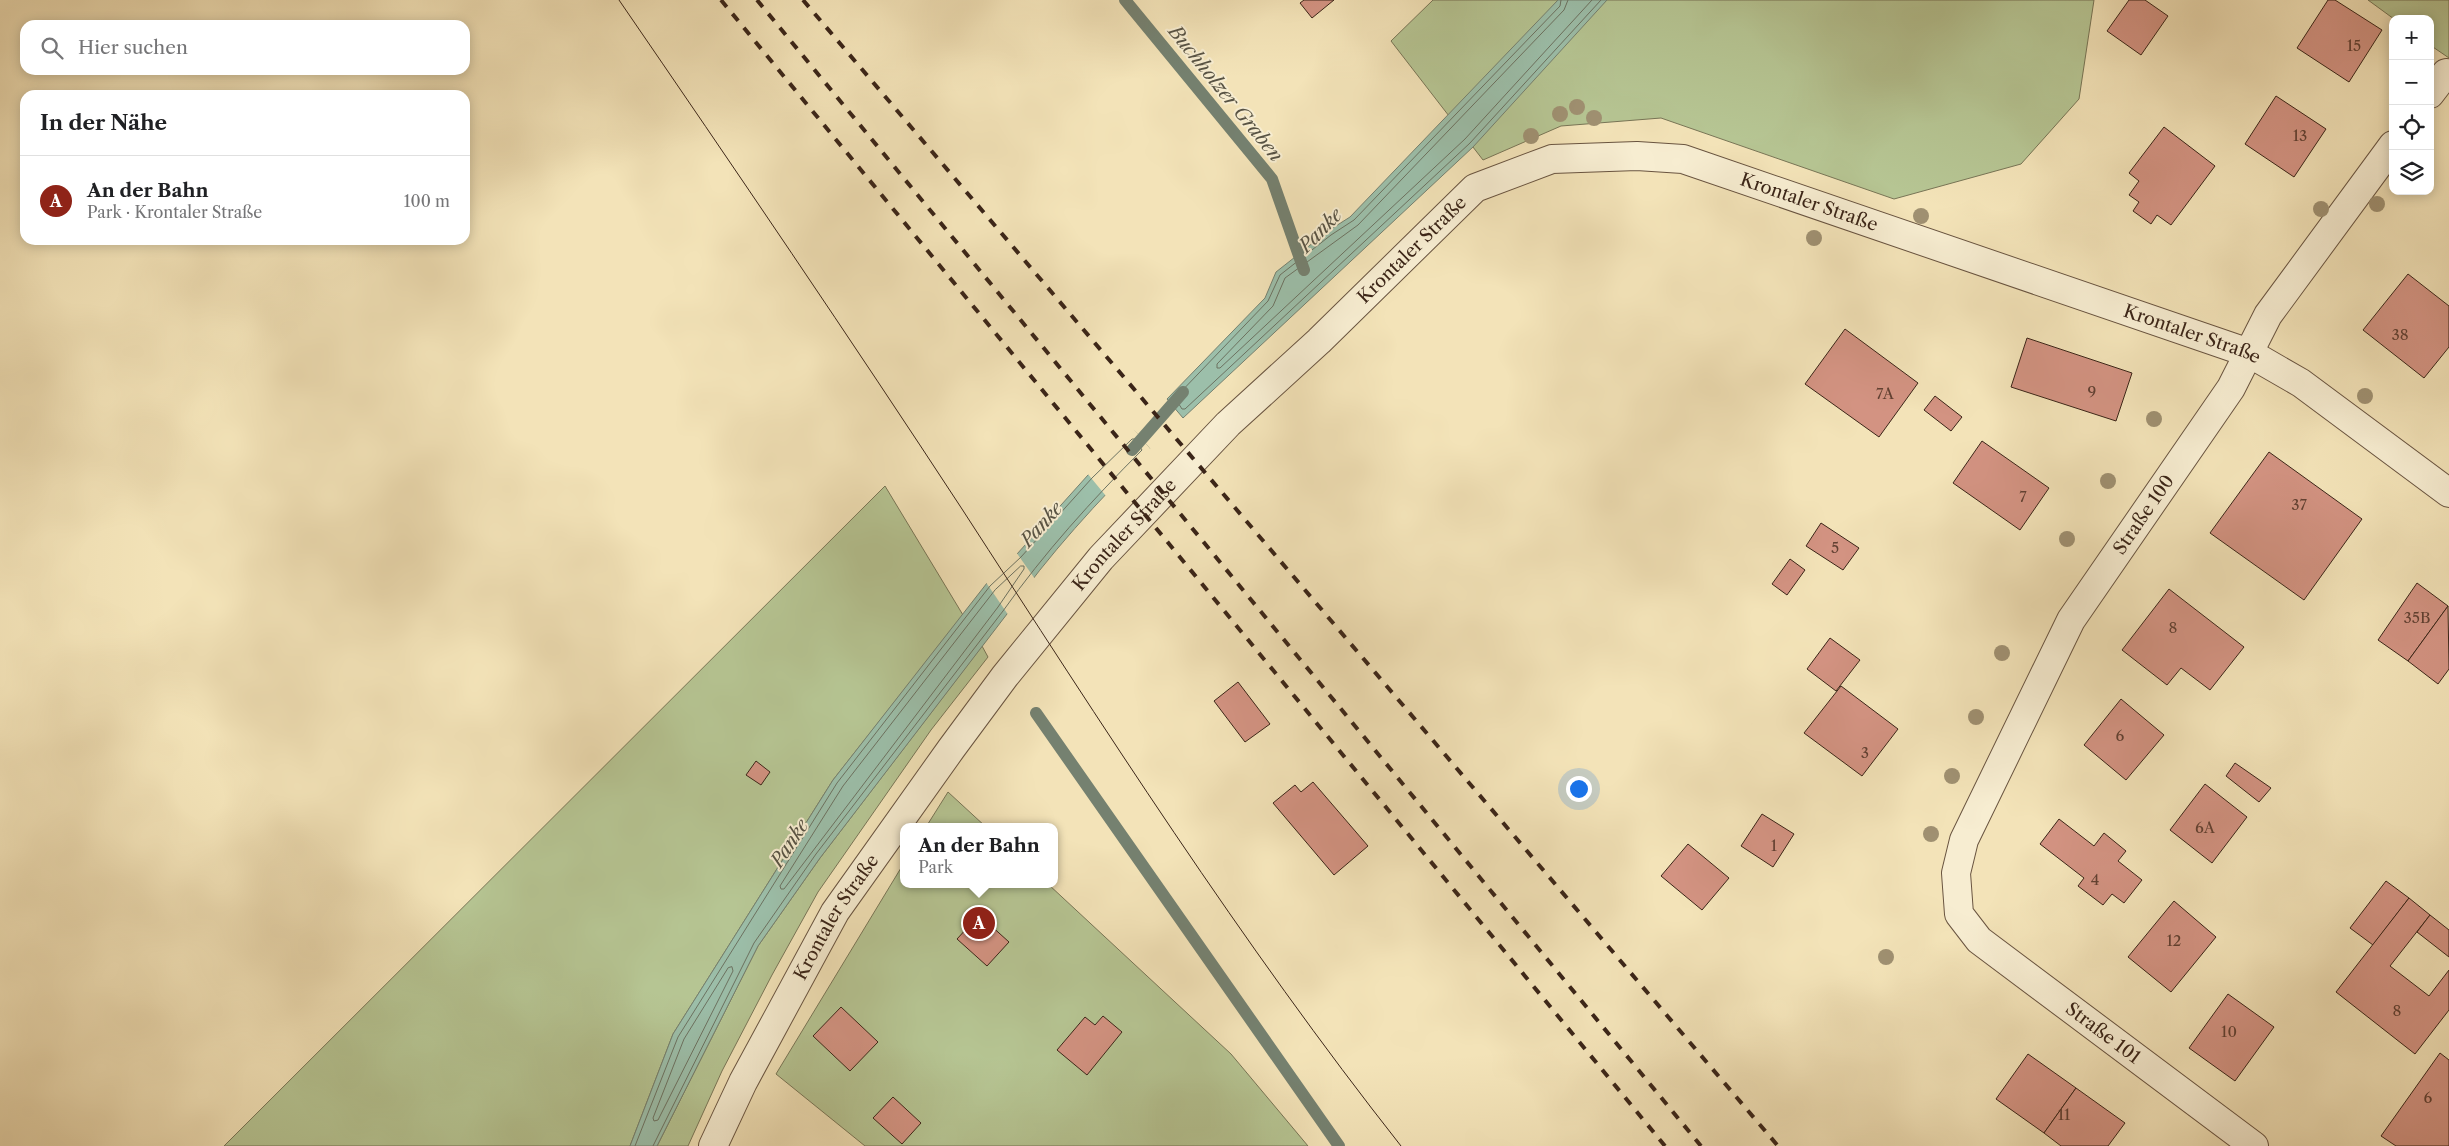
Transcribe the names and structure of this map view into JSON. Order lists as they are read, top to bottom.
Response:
{
  "streets": {
    "street": ["Krontaler Straße", "Straße 100", "Straße 101"]
  },
  "crossings": [
    ["Krontaler Straße", "Straße 100"],
    ["Straße 100", "Straße 101"]
  ],
  "water": ["Buchholzer Graben", "Panke"],
  "house_numbers": [
    "15",
    "13",
    "38",
    "9",
    "7A",
    "7",
    "37",
    "5",
    "35B",
    "8",
    "6",
    "3",
    "6A",
    "1",
    "4",
    "12",
    "8",
    "10",
    "6",
    "11"
  ],
  "page": {
    "map_buttons": ["+", "−"],
    "search": "Hier suchen",
    "heading": "In der Nähe",
    "list": [
      {
        "mark": "A",
        "name": "An der Bahn",
        "note": "Park · Krontaler Straße",
        "value": "100 m"
      }
    ],
    "popup": ["An der Bahn", "Park"],
    "pins": "A"
  }
}
